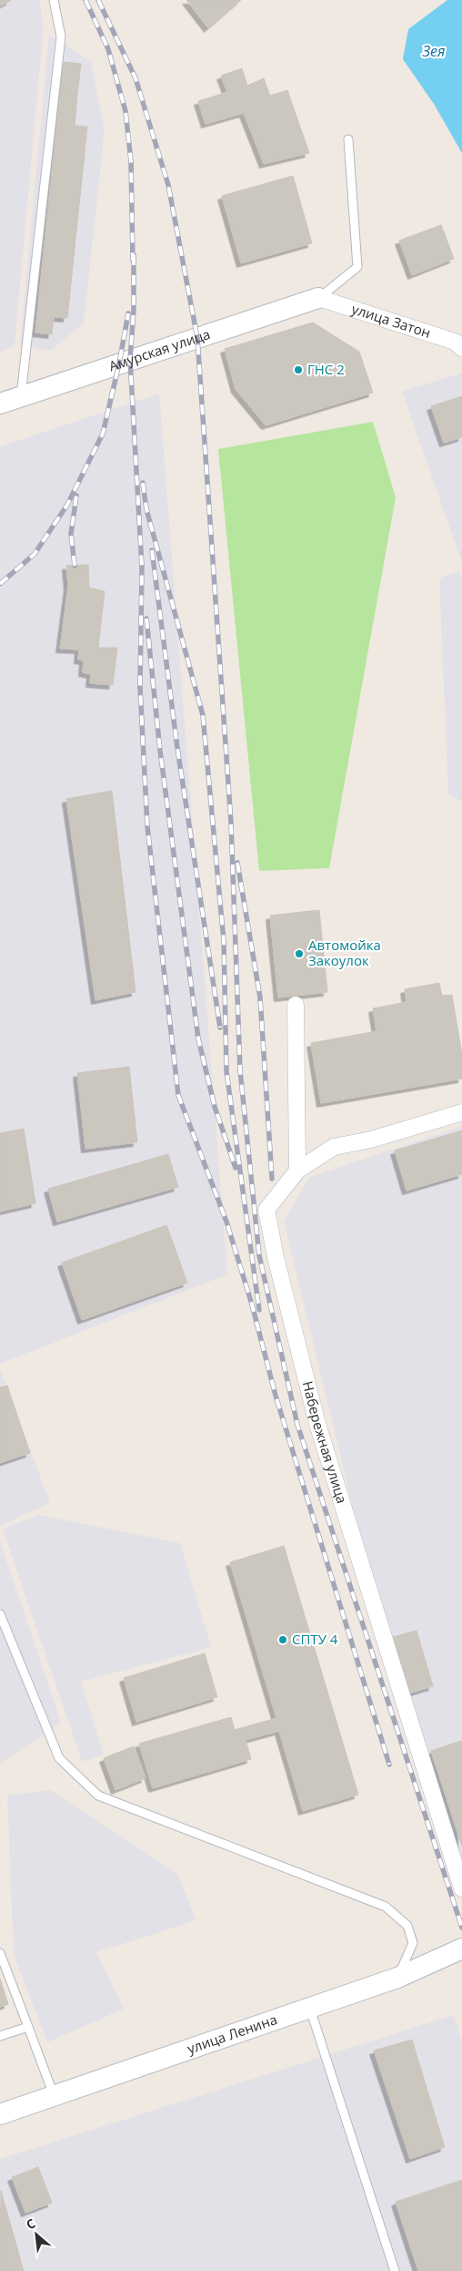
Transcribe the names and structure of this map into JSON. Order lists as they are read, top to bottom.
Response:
{
  "streets": {
    "street": [
      "улица Затон",
      "Амурская улица",
      "Набережная улица",
      "улица Ленина"
    ]
  },
  "crossings": [
    ["улица Затон", "Амурская улица"]
  ],
  "water": ["Зея"],
  "places": ["ГНС 2", "Автомойка Закоулок", "СПТУ 4"],
  "north": "top left"
}
